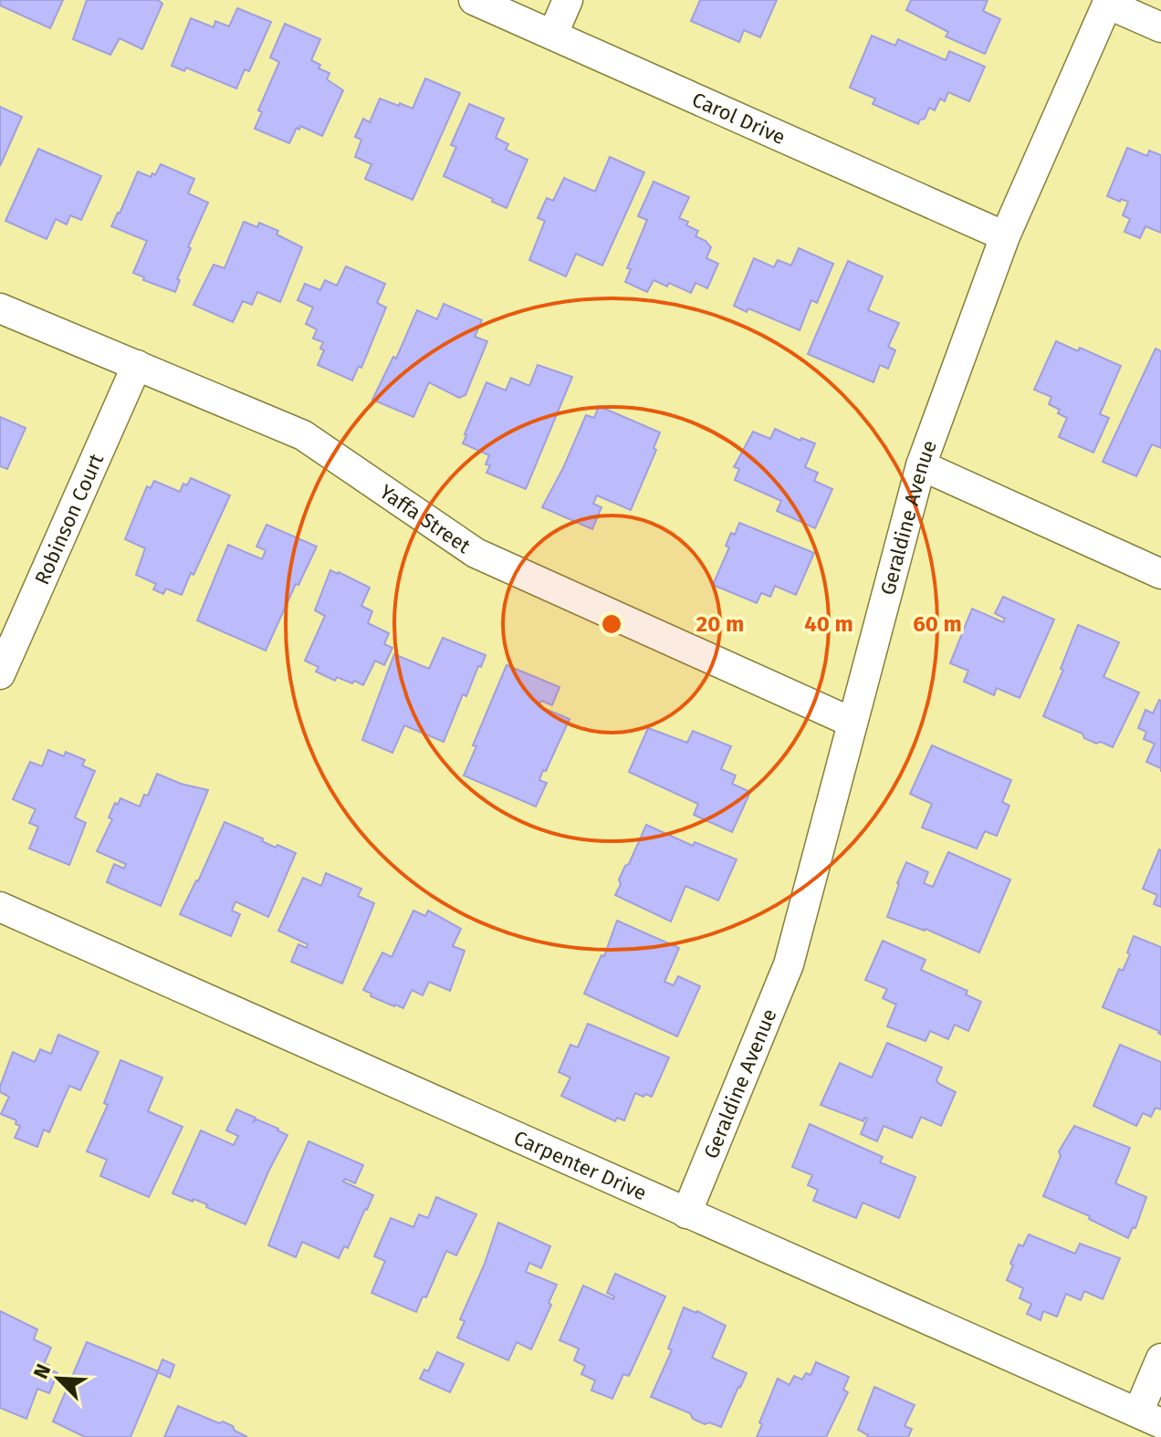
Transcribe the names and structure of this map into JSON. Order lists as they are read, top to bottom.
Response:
{
  "streets": {
    "street": [
      "Carol Drive",
      "Yaffa Street",
      "Geraldine Avenue",
      "Robinson Court",
      "Carpenter Drive"
    ]
  },
  "crossings": [
    ["Carol Drive", "Geraldine Avenue"],
    ["Yaffa Street", "Geraldine Avenue"],
    ["Yaffa Street", "Robinson Court"],
    ["Geraldine Avenue", "Carpenter Drive"]
  ],
  "north": "top left",
  "rings": ["20 m", "40 m", "60 m"]
}
